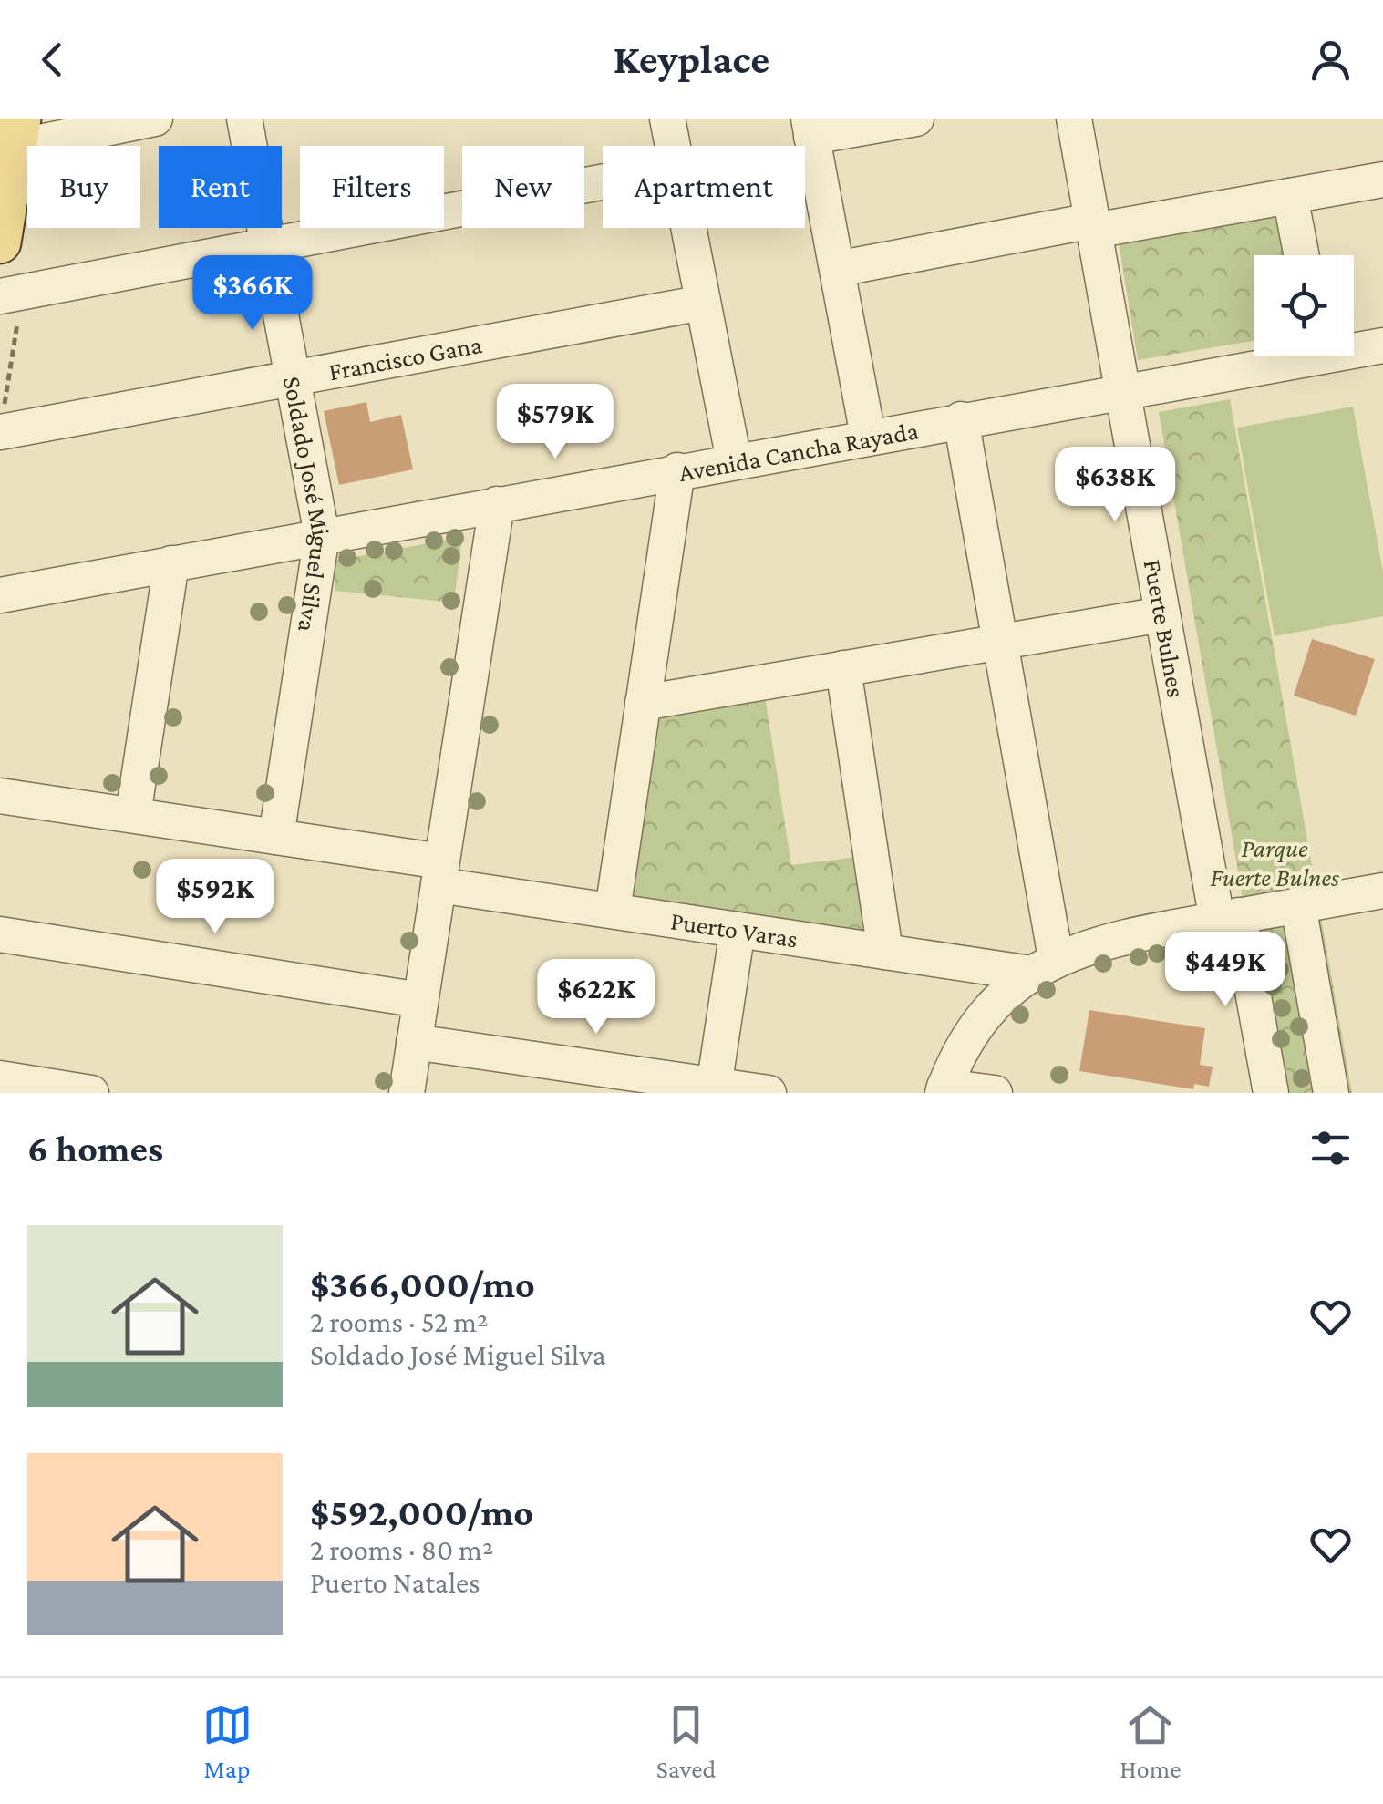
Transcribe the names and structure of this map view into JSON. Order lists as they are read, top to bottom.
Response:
{
  "streets": {
    "street": [
      "Francisco Gana",
      "Avenida Cancha Rayada",
      "Soldado José Miguel Silva",
      "Fuerte Bulnes",
      "Puerto Varas"
    ]
  },
  "crossings": [
    ["Francisco Gana", "Soldado José Miguel Silva"],
    ["Avenida Cancha Rayada", "Soldado José Miguel Silva"],
    ["Avenida Cancha Rayada", "Fuerte Bulnes"],
    ["Soldado José Miguel Silva", "Puerto Varas"]
  ],
  "parks": ["Parque Fuerte Bulnes"],
  "page": {
    "header": "Keyplace",
    "chip": [
      "Buy",
      "Rent",
      "Filters",
      "New",
      "Apartment"
    ],
    "price": [
      "$366K",
      "$579K",
      "$638K",
      "$592K",
      "$449K",
      "$622K"
    ],
    "heading": "6 homes",
    "list": [
      {
        "name": "$366,000/mo",
        "note": "2 rooms · 52 m² · Soldado José Miguel Silva"
      },
      {
        "name": "$592,000/mo",
        "note": "2 rooms · 80 m² · Puerto Natales"
      }
    ],
    "tabs": ["Map", "Saved", "Home"]
  }
}
